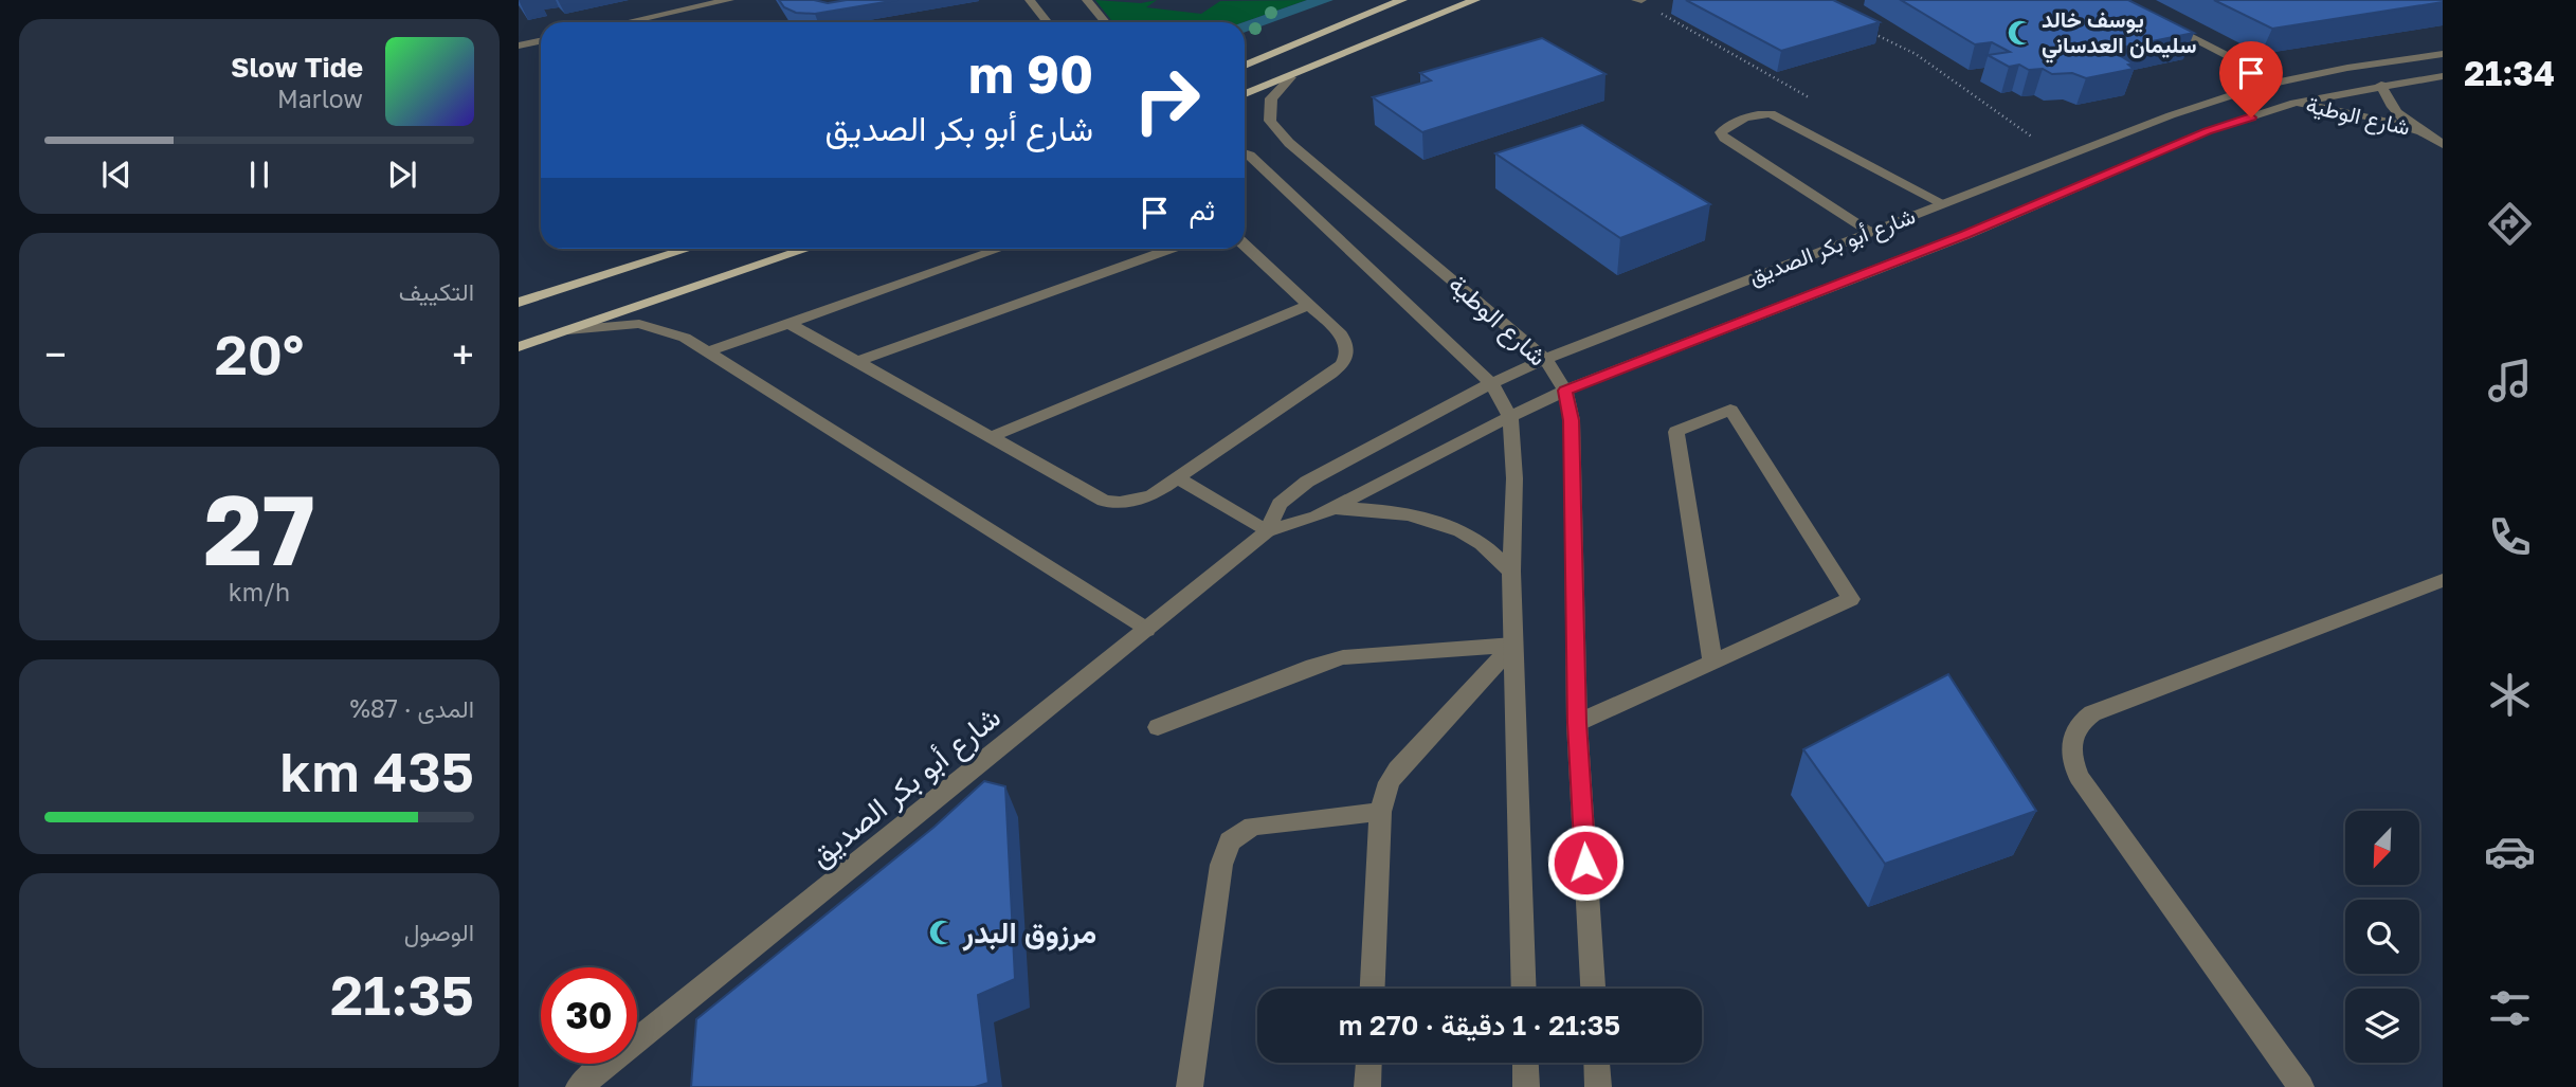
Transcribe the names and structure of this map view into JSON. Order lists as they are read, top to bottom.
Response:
{
  "streets": {
    "street": ["شارع الوطية", "شارع أبو بكر الصديق"]
  },
  "crossings": [
    ["شارع الوطية", "شارع أبو بكر الصديق"]
  ],
  "places": {
    "mosque": ["يوسف خالد سليمان العدساني", "مرزوق البدر"]
  },
  "north": "bottom left",
  "page": {
    "tabs": "21:34",
    "turn": ["90 m", "شارع أبو بكر الصديق"],
    "song": ["Slow Tide", "Marlow"],
    "then": "ثم",
    "tile": [
      "التكييف",
      ["27", "km/h"],
      ["المدى · 87%", "435 km"],
      ["الوصول", "21:35"]
    ],
    "heat": ["−", "20°", "+"],
    "limit": "30",
    "trip": "21:35 · 1 دقيقة · 270 m"
  }
}
